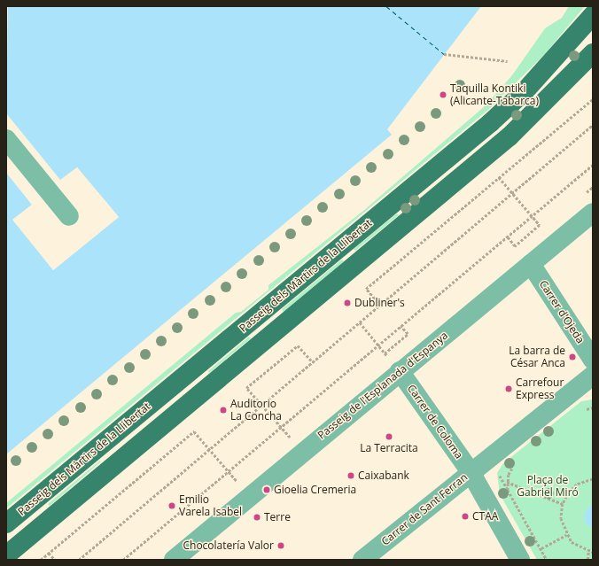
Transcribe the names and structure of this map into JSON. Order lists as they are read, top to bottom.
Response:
{
  "streets": {
    "main road": ["Passeig dels Màrtirs de la Llibertat"],
    "street": [
      "Carrer d'Ojeda",
      "Passeig de l'Esplanada d'Espanya",
      "Carrer de Coloma",
      "Carrer de Sant Ferran"
    ]
  },
  "crossings": [
    ["Carrer d'Ojeda", "Passeig de l'Esplanada d'Espanya"],
    ["Passeig de l'Esplanada d'Espanya", "Carrer de Coloma"],
    ["Carrer de Coloma", "Carrer de Sant Ferran"]
  ],
  "parks": ["Plaça de Gabriel Miró"],
  "places": [
    "Taquilla Kontiki (Alicante-Tabarca)",
    "Dubliner's",
    "La barra de César Anca",
    "Carrefour Express",
    "Auditorio La Concha",
    "La Terracita",
    "Caixabank",
    "Gioelia Cremeria",
    "Emilio Varela Isabel",
    "CTAA",
    "Terre",
    "Chocolatería Valor"
  ]
}
